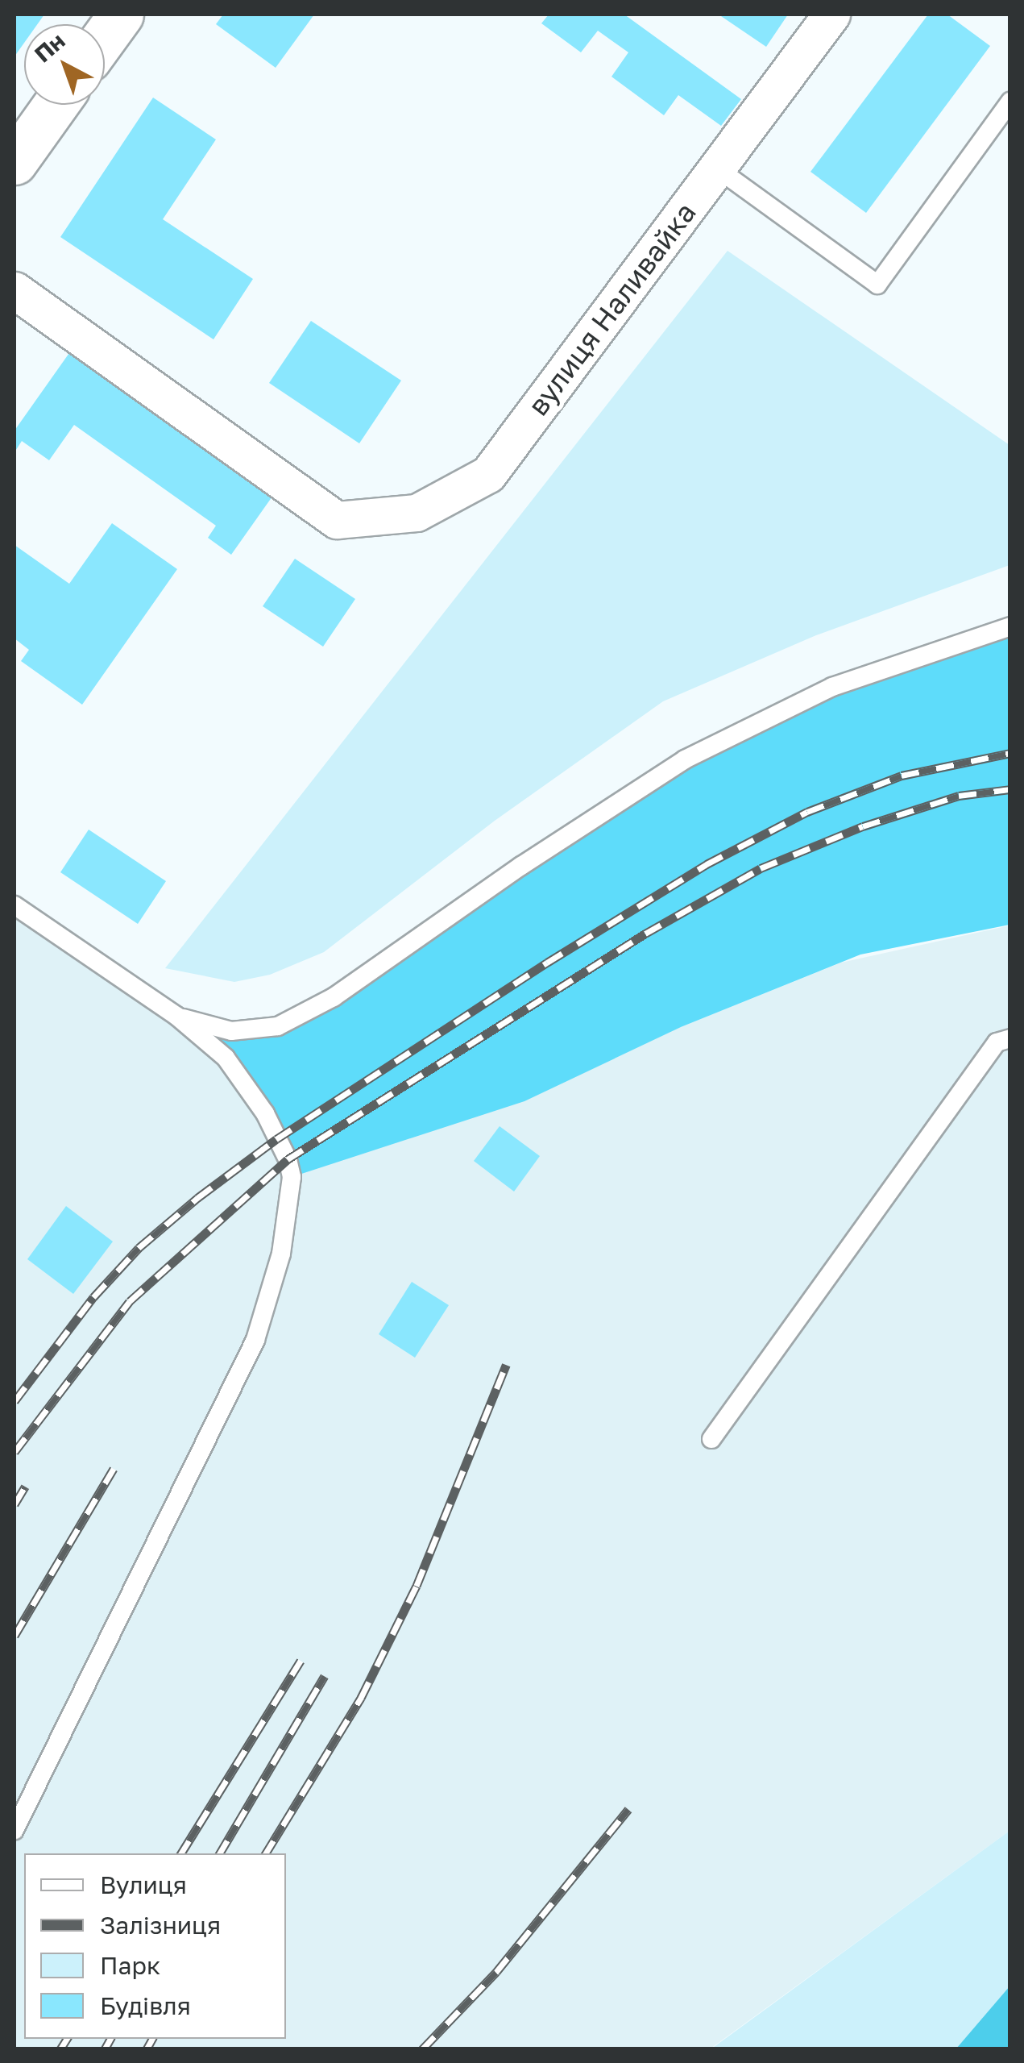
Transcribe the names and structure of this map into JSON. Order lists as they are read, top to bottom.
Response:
{
  "streets": {
    "street": ["вулиця Наливайка"]
  },
  "legend": [
    "Вулиця",
    "Залізниця",
    "Парк",
    "Будівля"
  ],
  "north": "top left"
}
